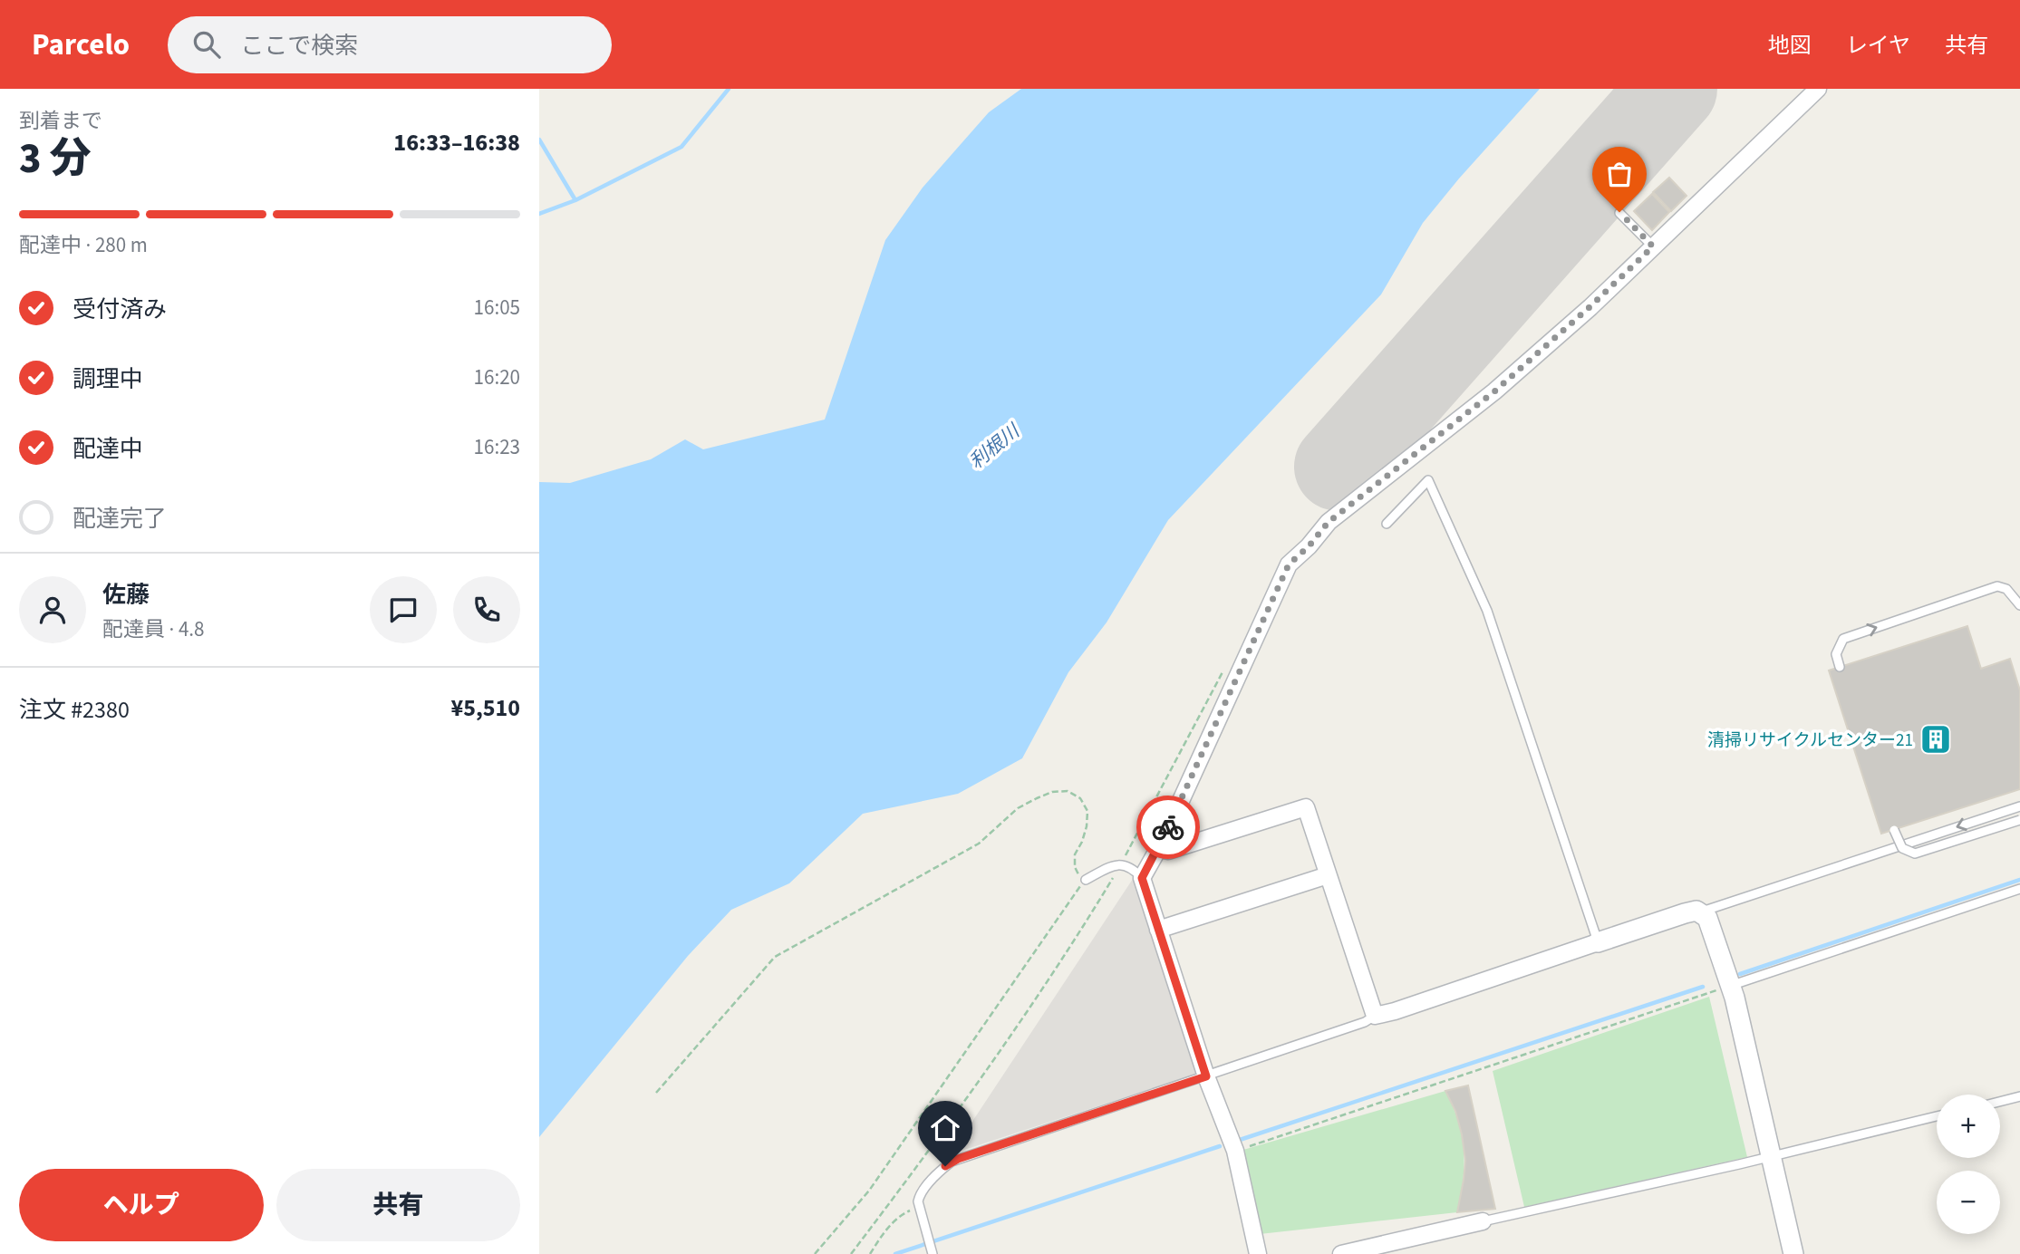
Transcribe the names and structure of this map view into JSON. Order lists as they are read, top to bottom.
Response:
{
  "water": ["利根川"],
  "places": {
    "building": ["清掃リサイクルセンター21"]
  },
  "page": {
    "header": "Parcelo",
    "search": "ここで検索",
    "nav": ["地図", "レイヤ", "共有"],
    "heading": ["3 分", "到着まで", "16:33–16:38"],
    "panel": [
      "佐藤",
      "配達員 · 4.8",
      "注文 #2380",
      "¥5,510"
    ],
    "bar": "配達中 · 280 m",
    "list": [
      ["受付済み", "16:05"],
      ["調理中", "16:20"],
      ["配達中", "16:23"],
      "配達完了"
    ],
    "map_buttons": ["+", "−"],
    "buttons": ["ヘルプ", "共有"]
  }
}
